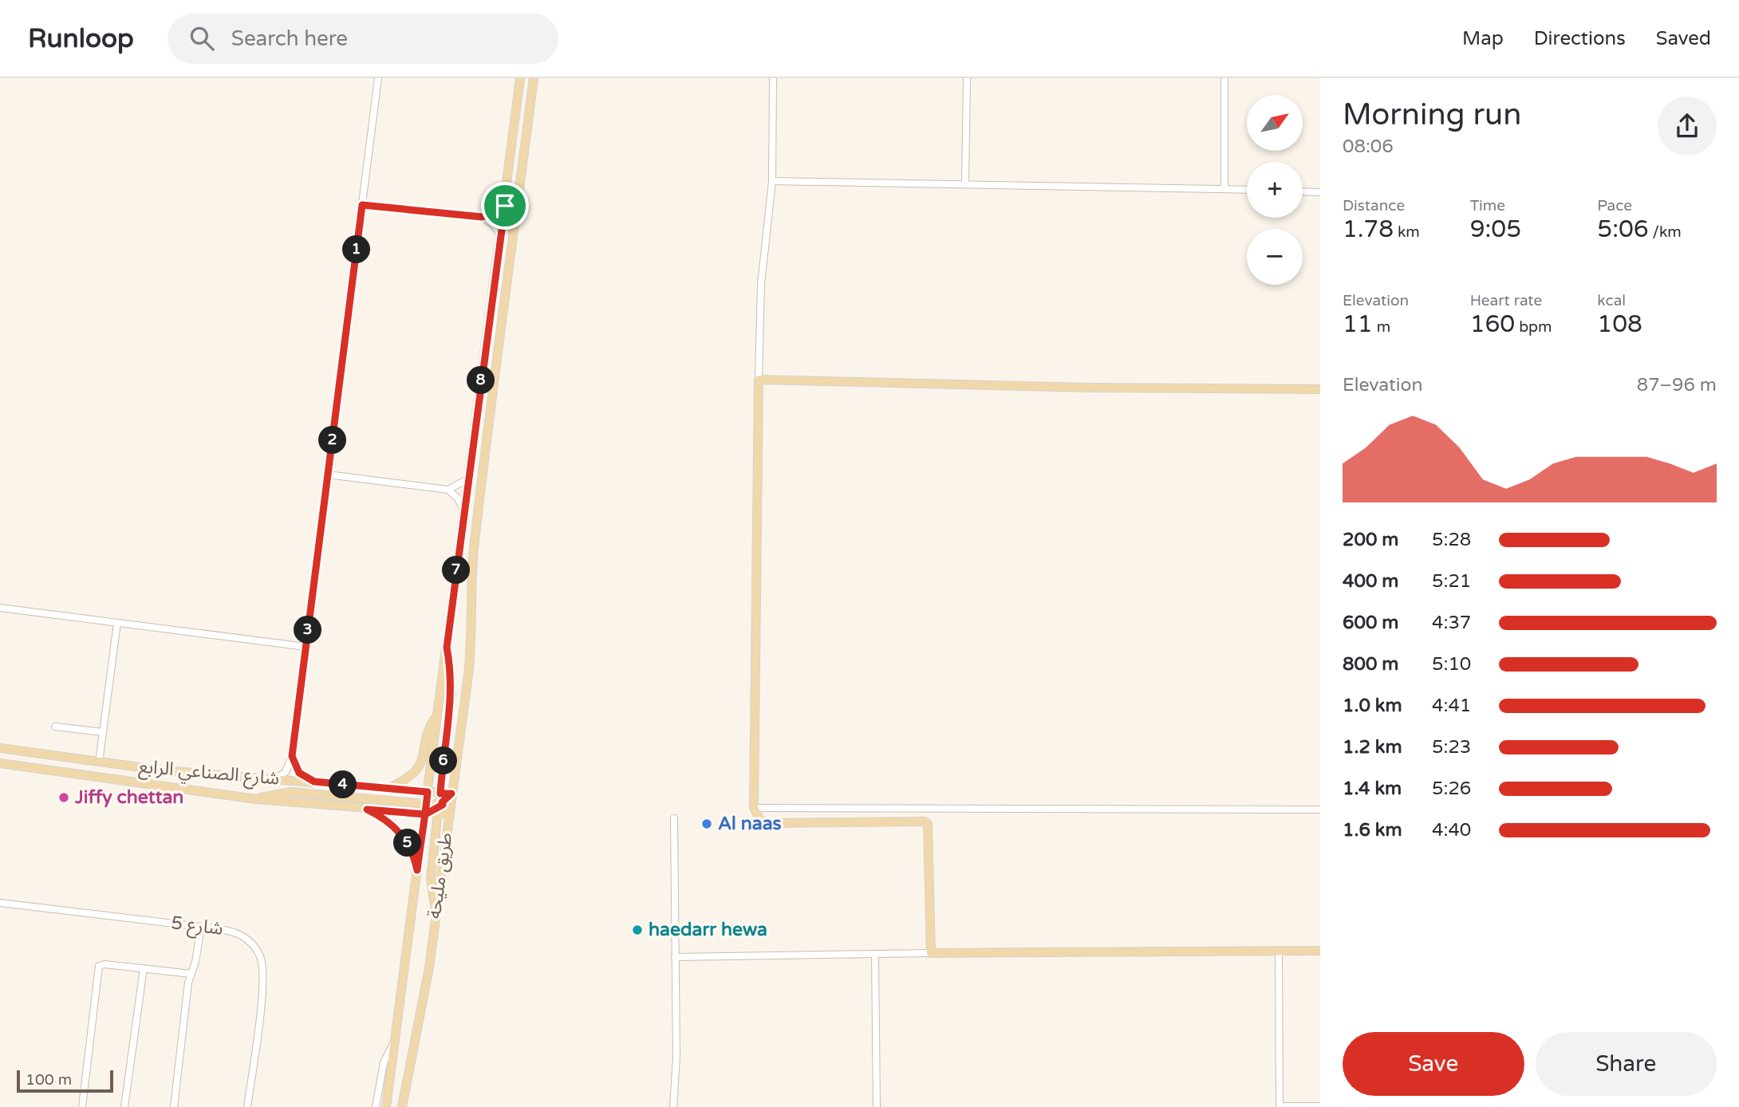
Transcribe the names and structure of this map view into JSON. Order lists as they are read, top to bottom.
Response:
{
  "streets": {
    "main road": ["شارع الصناعي الرابع", "طريق مليحة"],
    "street": ["شارع 5"]
  },
  "crossings": [
    ["شارع الصناعي الرابع", "طريق مليحة"]
  ],
  "places": ["Jiffy chettan", "Al naas", "haedarr hewa"],
  "scale_bar": "100 m",
  "north": "top right",
  "page": {
    "header": "Runloop",
    "search": "Search here",
    "nav": ["Map", "Directions", "Saved"],
    "heading": ["Morning run", "08:06"],
    "map_buttons": ["+", "−"],
    "stats": [
      ["Distance", "1.78 km"],
      ["Time", "9:05"],
      ["Pace", "5:06 /km"],
      ["Elevation", "11 m"],
      ["Heart rate", "160 bpm"],
      ["kcal", "108"]
    ],
    "pins": [
      "1",
      "8",
      "2",
      "7",
      "3",
      "6",
      "4",
      "5"
    ],
    "chart": ["Elevation", "87–96 m"],
    "list": [
      {
        "name": "200 m",
        "note": "5:28"
      },
      {
        "name": "400 m",
        "note": "5:21"
      },
      {
        "name": "600 m",
        "note": "4:37"
      },
      {
        "name": "800 m",
        "note": "5:10"
      },
      {
        "name": "1.0 km",
        "note": "4:41"
      },
      {
        "name": "1.2 km",
        "note": "5:23"
      },
      {
        "name": "1.4 km",
        "note": "5:26"
      },
      {
        "name": "1.6 km",
        "note": "4:40"
      }
    ],
    "buttons": ["Save", "Share"],
    "scale": "100 m"
  }
}
